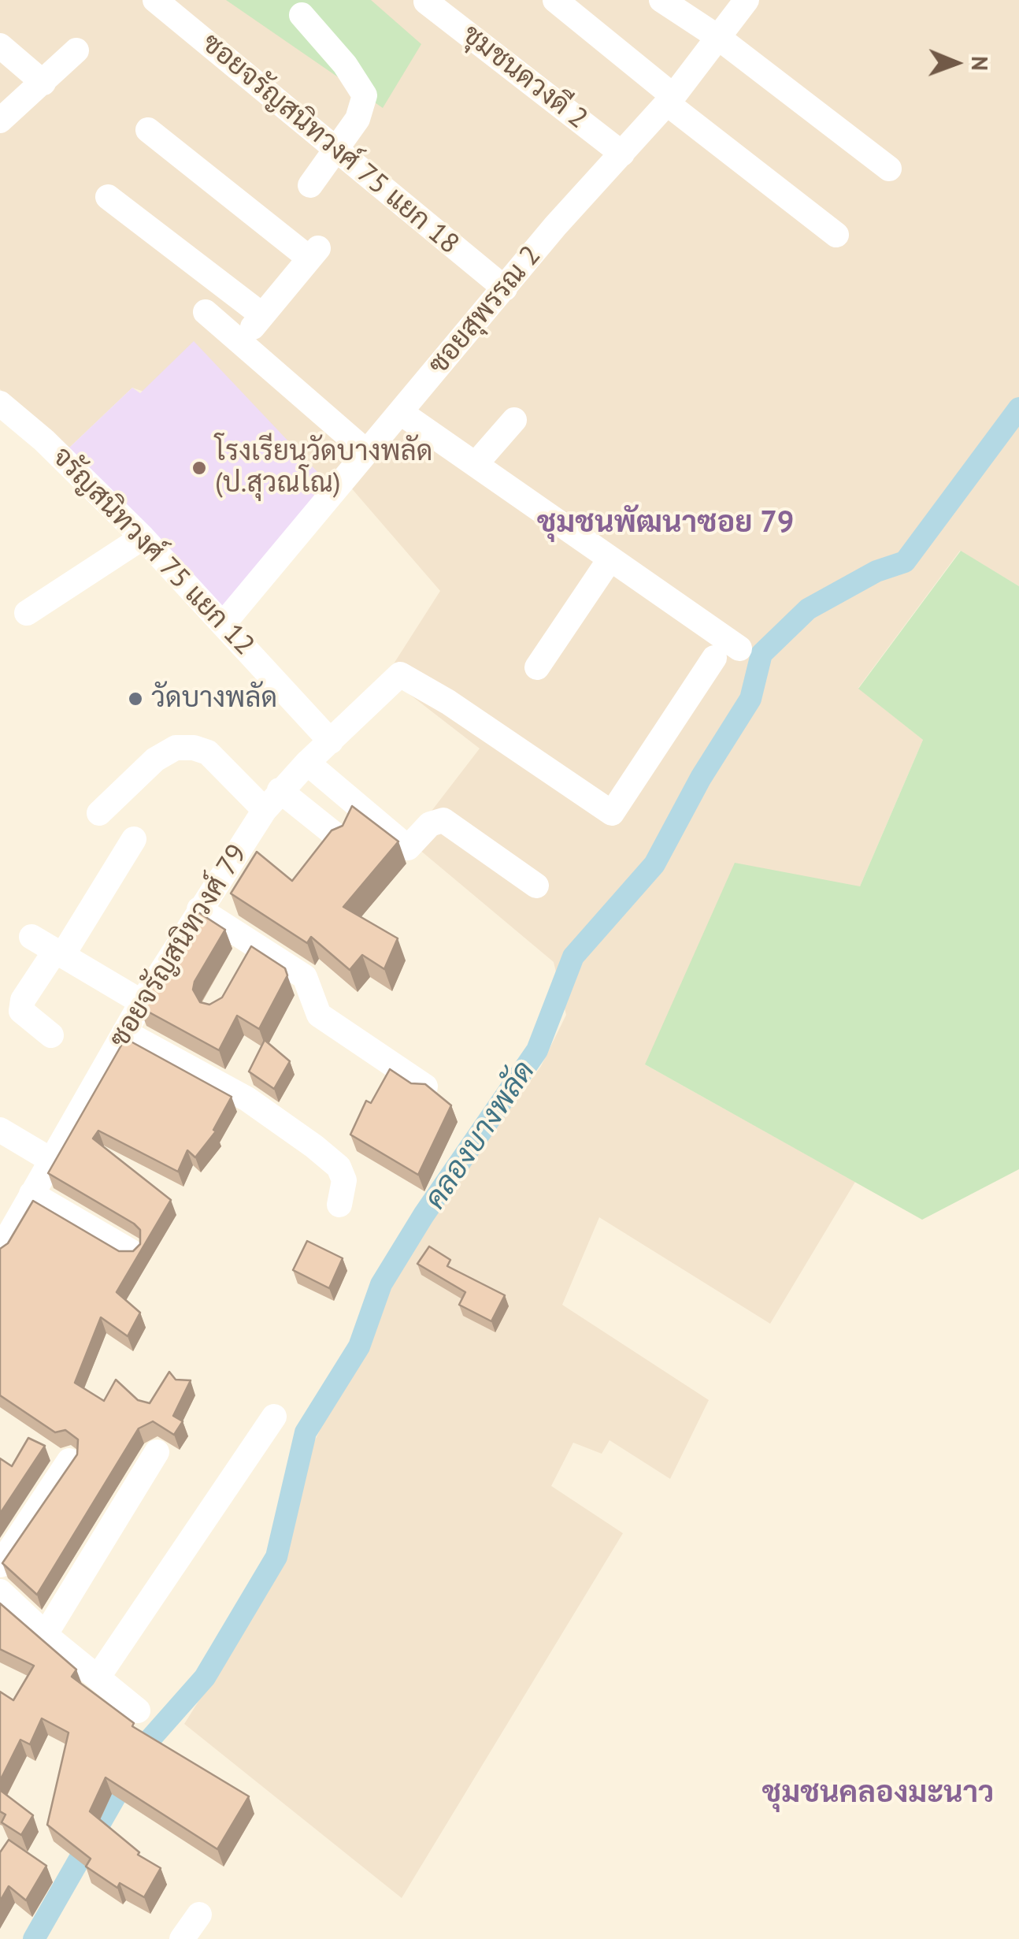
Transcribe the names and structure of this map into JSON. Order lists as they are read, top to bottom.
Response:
{
  "streets": {
    "street": [
      "ชุมชนดวงดี 2",
      "ซอยจรัญสนิทวงศ์ 75 แยก 18",
      "ซอยสุพรรณ 2",
      "จรัญสนิทวงศ์ 75 แยก 12",
      "ซอยจรัญสนิทวงศ์ 79"
    ]
  },
  "crossings": [
    ["ชุมชนดวงดี 2", "ซอยสุพรรณ 2"],
    ["ซอยจรัญสนิทวงศ์ 75 แยก 18", "ซอยสุพรรณ 2"],
    ["ซอยสุพรรณ 2", "จรัญสนิทวงศ์ 75 แยก 12"],
    ["จรัญสนิทวงศ์ 75 แยก 12", "ซอยจรัญสนิทวงศ์ 79"]
  ],
  "districts": ["ชุมชนพัฒนาซอย 79", "ชุมชนคลองมะนาว"],
  "water": ["คลองบางพลัด"],
  "places": ["โรงเรียนวัดบางพลัด (ป.สุวณโณ)", "วัดบางพลัด"],
  "north": "right"
}
